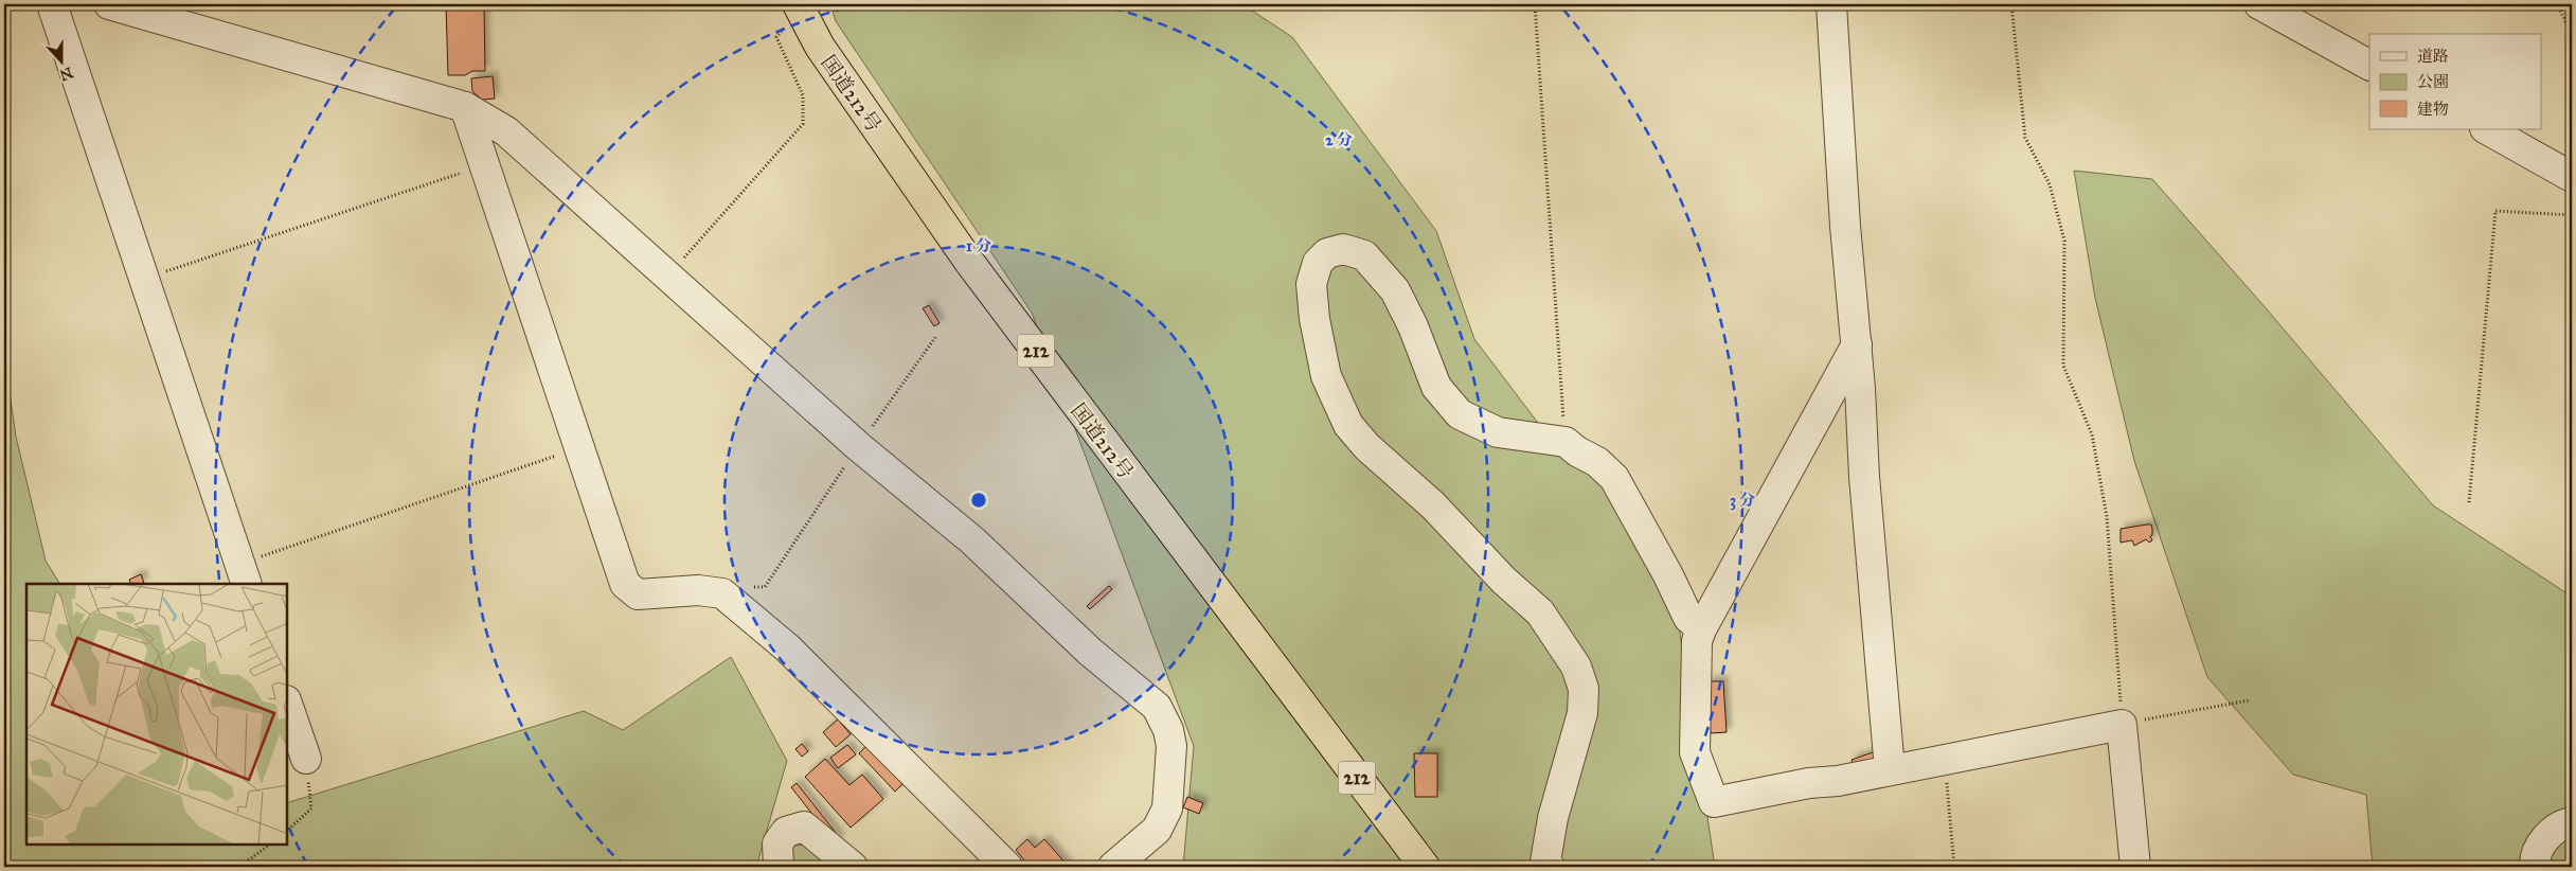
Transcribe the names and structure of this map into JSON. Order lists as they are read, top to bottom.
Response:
{
  "streets": {
    "highway": ["国道212号", "212"]
  },
  "legend": ["道路", "公園", "建物"],
  "north": "bottom",
  "rings": ["2 分", "1 分", "3 分"]
}
